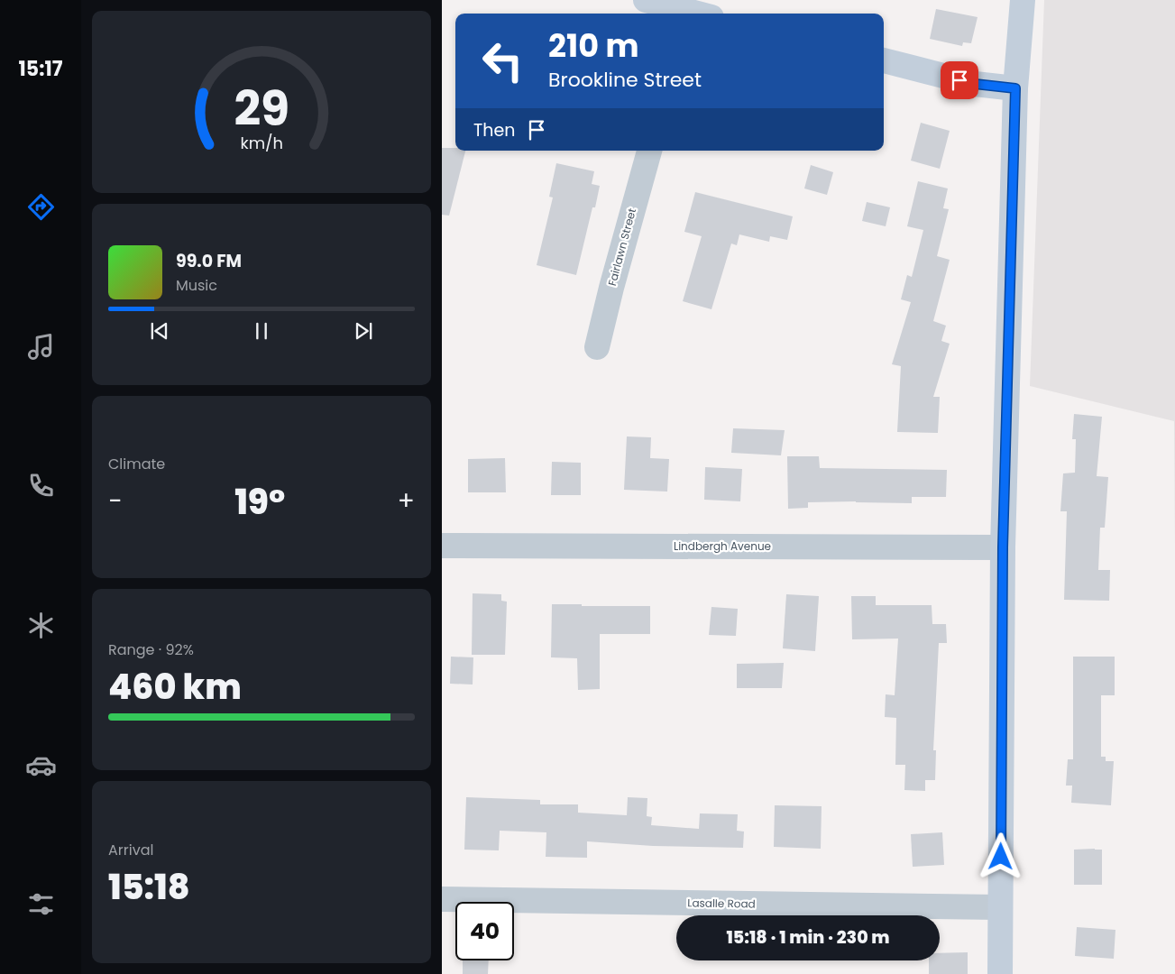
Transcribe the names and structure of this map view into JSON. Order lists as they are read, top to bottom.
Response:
{
  "streets": {
    "street": ["Fairlawn Street", "Lindbergh Avenue", "Lasalle Road"]
  },
  "page": {
    "tabs": "15:17",
    "turn": ["210 m", "Brookline Street"],
    "then": "Then",
    "song": ["99.0 FM", "Music"],
    "tile": [
      "Climate",
      ["Range · 92%", "460 km"],
      ["Arrival", "15:18"]
    ],
    "heat": ["−", "19°", "+"],
    "limit": "40",
    "trip": "15:18 · 1 min · 230 m",
    "gauge": ["29", "km/h"]
  }
}
